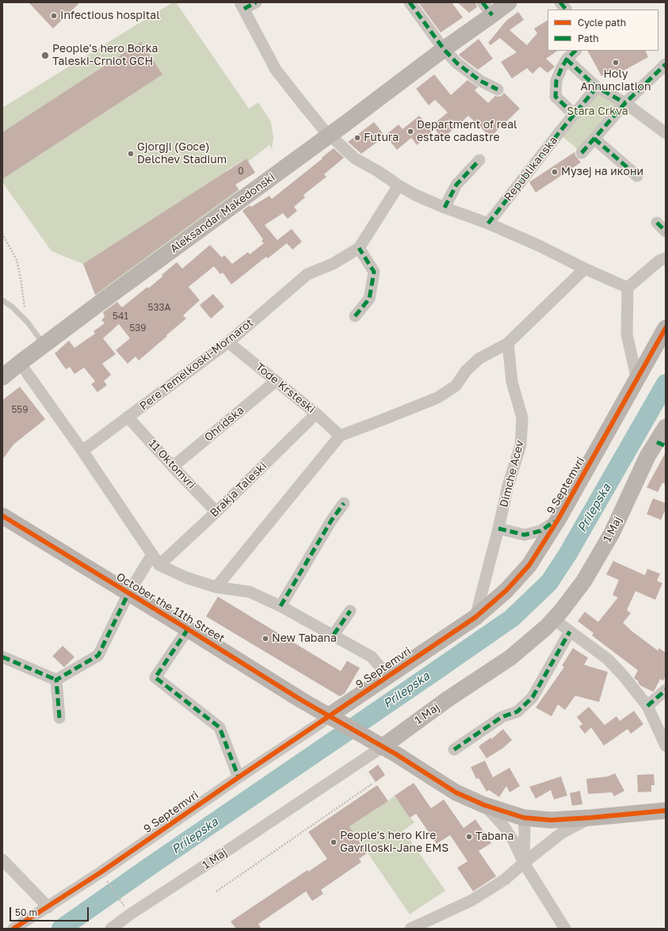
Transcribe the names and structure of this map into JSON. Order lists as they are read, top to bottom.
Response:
{
  "streets": {
    "street": [
      "Republikanska",
      "Aleksandar Makedonski",
      "Pere Temelkoski-Mornarot",
      "Tode Krsteski",
      "Ohridska",
      "11 Oktomvri",
      "Dimche Acev",
      "9 Septemvri",
      "Brakja Taleski",
      "1 Maj",
      "October the 11th Street"
    ]
  },
  "crossings": [
    ["Pere Temelkoski-Mornarot", "Tode Krsteski"],
    ["Pere Temelkoski-Mornarot", "11 Oktomvri"],
    ["Tode Krsteski", "Ohridska"],
    ["Tode Krsteski", "Brakja Taleski"],
    ["Ohridska", "11 Oktomvri"],
    ["11 Oktomvri", "Brakja Taleski"],
    ["Dimche Acev", "9 Septemvri"],
    ["9 Septemvri", "October the 11th Street"],
    ["1 Maj", "October the 11th Street"]
  ],
  "water": ["Prilepska"],
  "parks": ["Stara Crkva"],
  "places": [
    "Infectious hospital",
    "People's hero Borka Taleski-Crniot GCH",
    "Holy Annunciation",
    "Department of real estate cadastre",
    "Futura",
    "Gjorgji (Goce) Delchev Stadium",
    "Музеј на икони",
    "New Tabana",
    "Tabana",
    "People's hero Kire Gavriloski-Jane EMS"
  ],
  "house_numbers": [
    "0",
    "533А",
    "541",
    "539",
    "559"
  ],
  "legend": ["Cycle path", "Path"],
  "scale_bar": "50 m"
}
